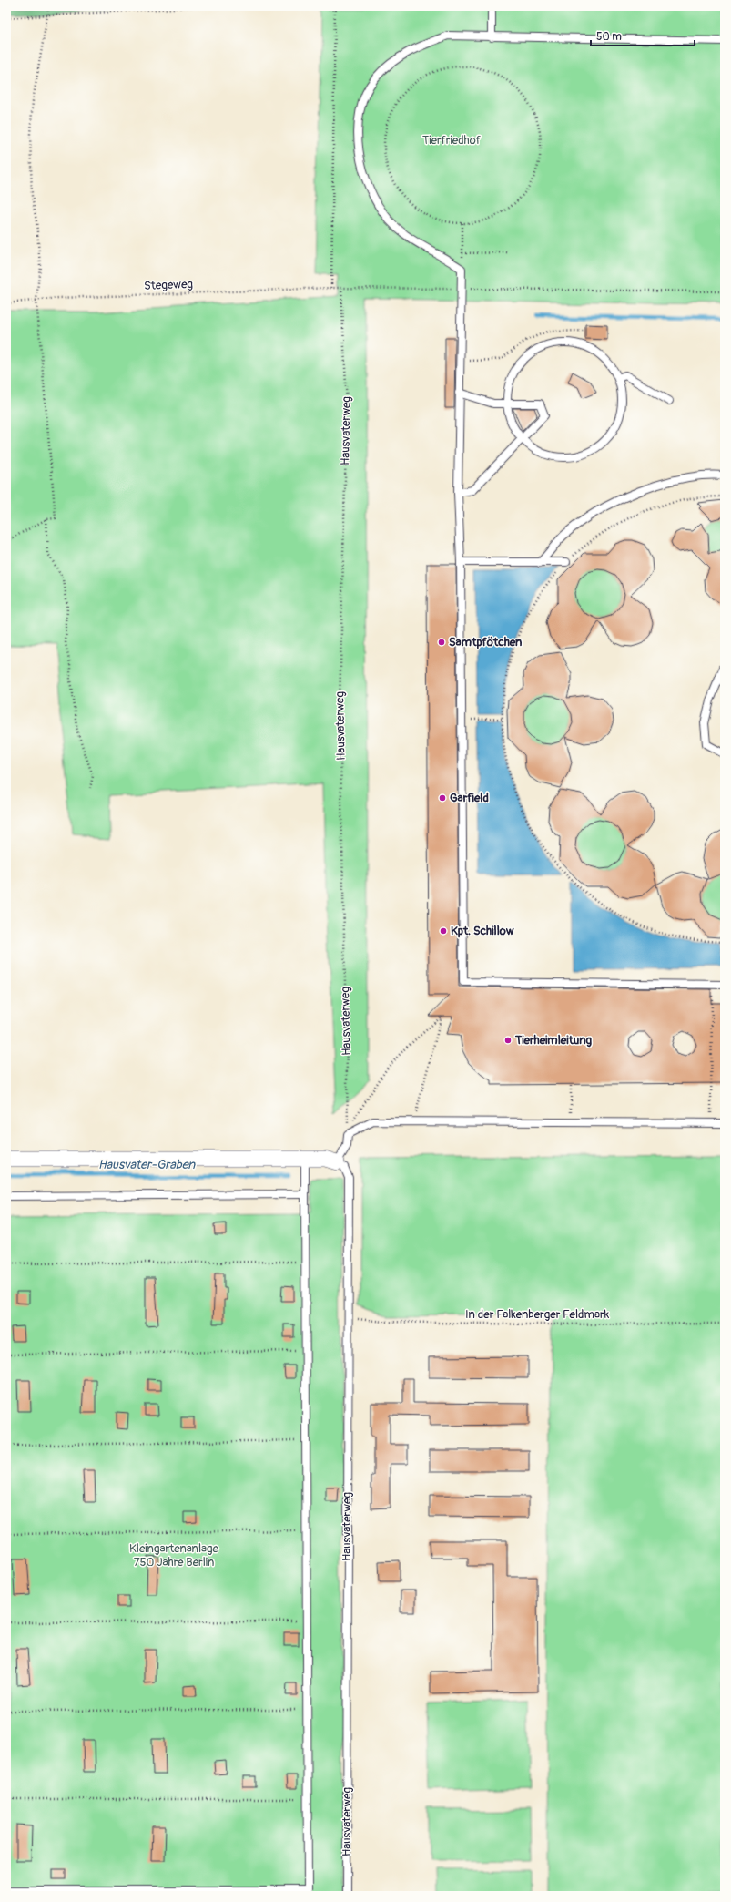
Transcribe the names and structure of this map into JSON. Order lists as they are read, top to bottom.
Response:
{
  "streets": {
    "lane": ["Hausvaterweg"],
    "path": ["Stegeweg", "In der Falkenberger Feldmark"]
  },
  "crossings": [
    ["Stegeweg", "Hausvaterweg"],
    ["Hausvaterweg", "In der Falkenberger Feldmark"]
  ],
  "water": ["Hausvater-Graben"],
  "parks": ["Tierfriedhof", "Kleingartenanlage 750 Jahre Berlin"],
  "places": [
    "Samtpfötchen",
    "Garfield",
    "Kpt. Schillow",
    "Tierheimleitung"
  ],
  "scale_bar": "50 m"
}
